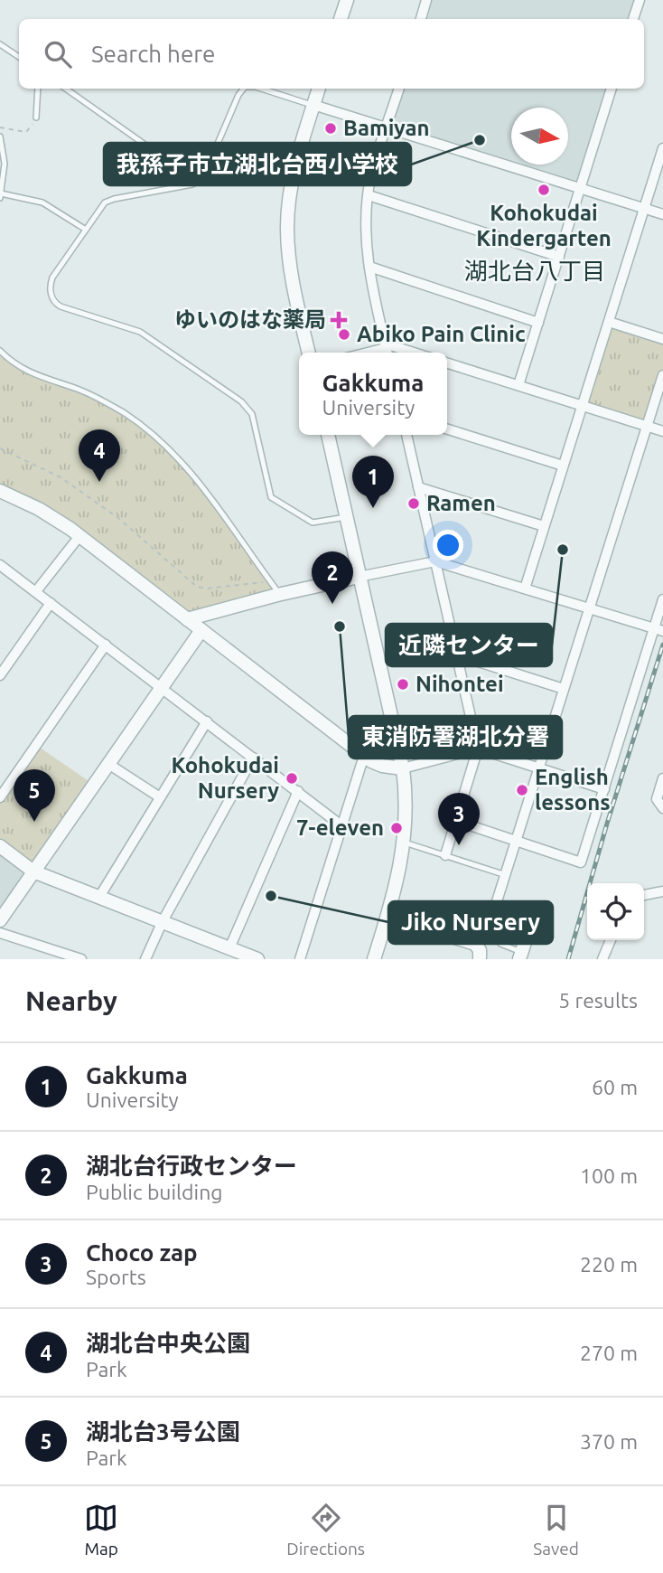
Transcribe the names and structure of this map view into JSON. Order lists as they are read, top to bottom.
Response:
{
  "districts": ["湖北台八丁目"],
  "places": {
    "other": [
      "Bamiyan",
      "我孫子市立湖北台西小学校",
      "Kohokudai Kindergarten",
      "Abiko Pain Clinic",
      "Ramen",
      "近隣センター",
      "東消防署湖北分署",
      "Nihontei",
      "Kohokudai Nursery",
      "English lessons",
      "7-eleven",
      "Jiko Nursery"
    ],
    "health": ["ゆいのはな薬局"]
  },
  "north": "right",
  "page": {
    "search": "Search here",
    "popup": ["Gakkuma", "University"],
    "pins": [
      "4",
      "1",
      "2",
      "5",
      "3"
    ],
    "heading": ["Nearby", "5 results"],
    "list": [
      {
        "mark": "1",
        "name": "Gakkuma",
        "note": "University",
        "value": "60 m"
      },
      {
        "mark": "2",
        "name": "湖北台行政センター",
        "note": "Public building",
        "value": "100 m"
      },
      {
        "mark": "3",
        "name": "Choco zap",
        "note": "Sports",
        "value": "220 m"
      },
      {
        "mark": "4",
        "name": "湖北台中央公園",
        "note": "Park",
        "value": "270 m"
      },
      {
        "mark": "5",
        "name": "湖北台3号公園",
        "note": "Park",
        "value": "370 m"
      }
    ],
    "nav": ["Map", "Directions", "Saved"]
  }
}
